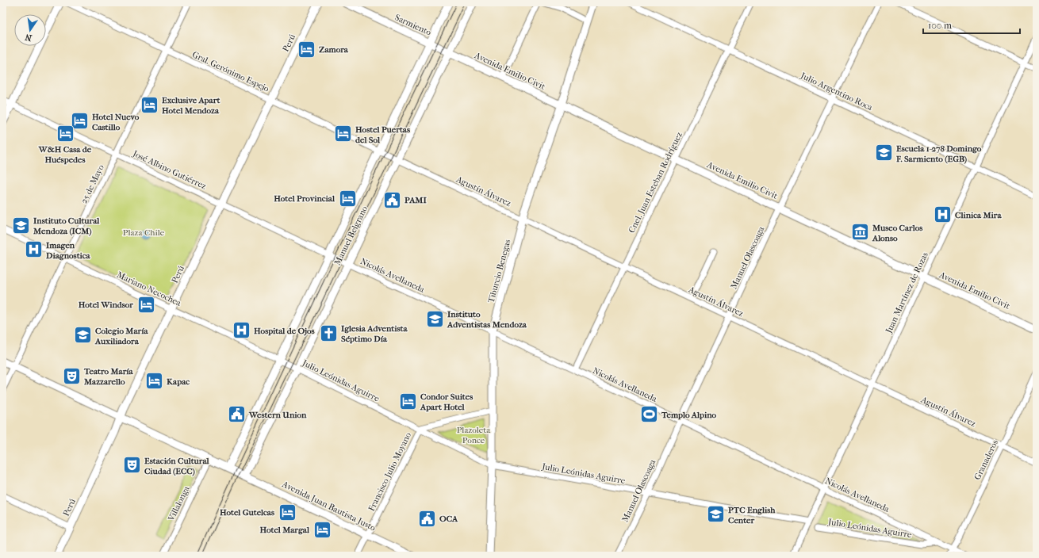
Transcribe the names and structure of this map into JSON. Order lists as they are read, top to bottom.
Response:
{
  "streets": {
    "main road": [
      "Sarmiento",
      "Perú",
      "Avenida Emilio Civit",
      "Manuel Belgrano",
      "Tiburcio Benegas",
      "Avenida Juan Bautista Justo"
    ],
    "street": [
      "Gral. Gerónimo Espejo",
      "Julio Argentino Roca",
      "José Albino Gutiérrez",
      "Cnel. Juan Esteban Rodríguez",
      "25 de Mayo",
      "Agustín Álvarez",
      "Manuel Olascoaga",
      "Nicolás Avellaneda",
      "Mariano Necochea",
      "Juan Martínez de Rozas",
      "Julio Leónidas Aguirre",
      "Granaderos",
      "Francisco Julio Moyano",
      "Villalonga"
    ]
  },
  "crossings": [
    ["Sarmiento", "Avenida Emilio Civit"],
    ["Sarmiento", "Manuel Belgrano"],
    ["Perú", "Gral. Gerónimo Espejo"],
    ["Perú", "José Albino Gutiérrez"],
    ["Perú", "Mariano Necochea"],
    ["Perú", "Avenida Juan Bautista Justo"],
    ["Avenida Emilio Civit", "Cnel. Juan Esteban Rodríguez"],
    ["Avenida Emilio Civit", "Manuel Belgrano"],
    ["Avenida Emilio Civit", "Manuel Olascoaga"],
    ["Avenida Emilio Civit", "Tiburcio Benegas"],
    ["Avenida Emilio Civit", "Juan Martínez de Rozas"],
    ["Gral. Gerónimo Espejo", "25 de Mayo"],
    ["Gral. Gerónimo Espejo", "Agustín Álvarez"],
    ["Gral. Gerónimo Espejo", "Manuel Belgrano"],
    ["Julio Argentino Roca", "Cnel. Juan Esteban Rodríguez"],
    ["Julio Argentino Roca", "Manuel Olascoaga"],
    ["Julio Argentino Roca", "Juan Martínez de Rozas"],
    ["José Albino Gutiérrez", "25 de Mayo"],
    ["José Albino Gutiérrez", "Manuel Belgrano"],
    ["José Albino Gutiérrez", "Nicolás Avellaneda"],
    ["Cnel. Juan Esteban Rodríguez", "Agustín Álvarez"],
    ["Cnel. Juan Esteban Rodríguez", "Nicolás Avellaneda"],
    ["25 de Mayo", "Mariano Necochea"],
    ["25 de Mayo", "Avenida Juan Bautista Justo"],
    ["Agustín Álvarez", "Manuel Belgrano"],
    ["Agustín Álvarez", "Manuel Olascoaga"],
    ["Agustín Álvarez", "Tiburcio Benegas"],
    ["Agustín Álvarez", "Juan Martínez de Rozas"],
    ["Agustín Álvarez", "Granaderos"],
    ["Manuel Belgrano", "Nicolás Avellaneda"],
    ["Manuel Belgrano", "Mariano Necochea"],
    ["Manuel Belgrano", "Julio Leónidas Aguirre"],
    ["Manuel Belgrano", "Avenida Juan Bautista Justo"],
    ["Manuel Olascoaga", "Nicolás Avellaneda"],
    ["Manuel Olascoaga", "Julio Leónidas Aguirre"],
    ["Tiburcio Benegas", "Nicolás Avellaneda"],
    ["Tiburcio Benegas", "Julio Leónidas Aguirre"],
    ["Nicolás Avellaneda", "Juan Martínez de Rozas"],
    ["Nicolás Avellaneda", "Julio Leónidas Aguirre"],
    ["Nicolás Avellaneda", "Granaderos"],
    ["Mariano Necochea", "Julio Leónidas Aguirre"],
    ["Juan Martínez de Rozas", "Julio Leónidas Aguirre"],
    ["Julio Leónidas Aguirre", "Francisco Julio Moyano"],
    ["Francisco Julio Moyano", "Avenida Juan Bautista Justo"],
    ["Villalonga", "Avenida Juan Bautista Justo"]
  ],
  "parks": ["Plaza Chile", "Plazoleta Ponce"],
  "places": {
    "hotel": [
      "Zamora",
      "Exclusive Apart Hotel Mendoza",
      "Hotel Nuevo Castillo",
      "W&H Casa de Huéspedes",
      "Hostel Puertas del Sol",
      "Hotel Provincial",
      "Hotel Windsor",
      "Kapac",
      "Condor Suites Apart Hotel",
      "Hotel Gutelcas",
      "Hotel Margal"
    ],
    "school or university": [
      "Escuela 1-278 Domingo F. Sarmiento (EGB)",
      "Instituto Cultural Mendoza (ICM)",
      "Instituto Adventistas Mendoza",
      "Colegio María Auxiliadora",
      "PTC English Center"
    ],
    "public building": ["PAMI", "Western Union", "OCA"],
    "hospital": ["Clinica Mira", "Imagen Diagnostica", "Hospital de Ojos"],
    "museum": ["Museo Carlos Alonso"],
    "church": ["Iglesia Adventista Séptimo Día"],
    "theatre": ["Teatro María Mazzarello", "Estación Cultural Ciudad (ECC)"],
    "sports": ["Templo Alpino"]
  },
  "scale_bar": "100 m",
  "north": "bottom"
}
